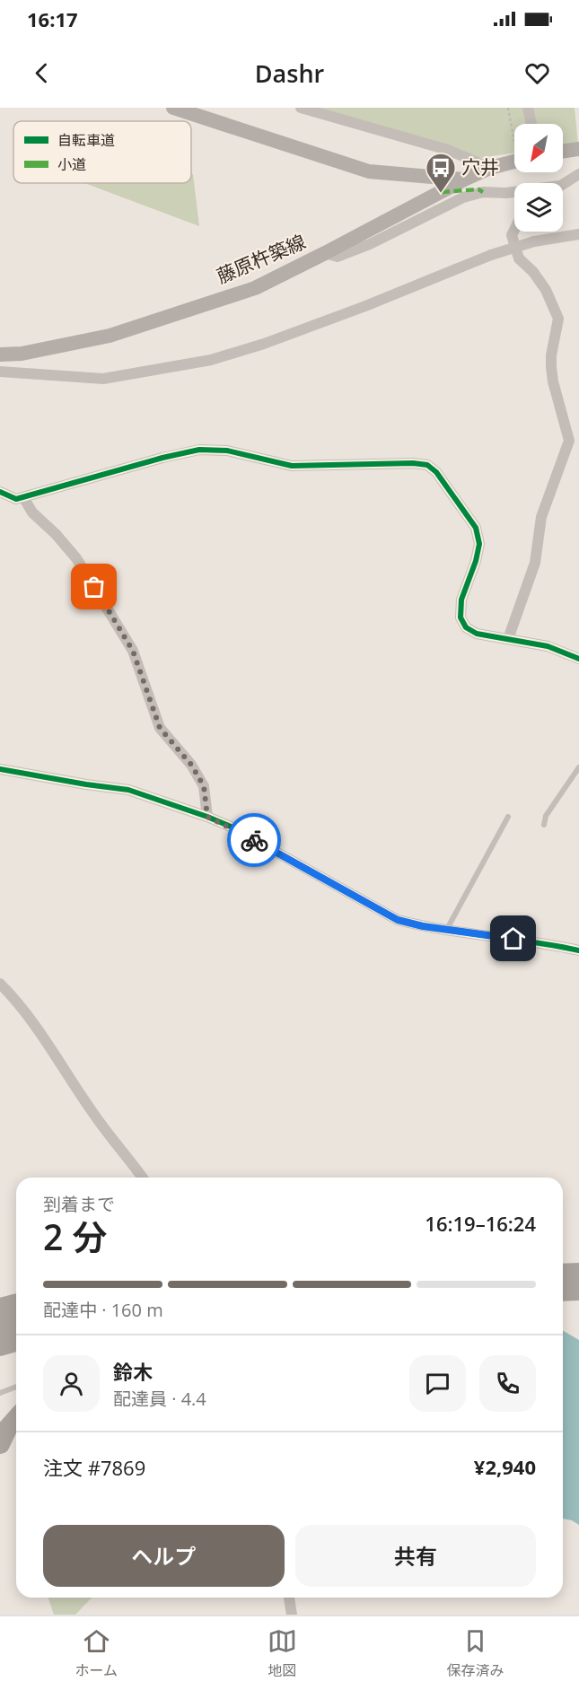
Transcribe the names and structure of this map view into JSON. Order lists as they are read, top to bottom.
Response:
{
  "streets": {
    "main road": ["藤原杵築線"]
  },
  "places": {
    "bus stop": ["穴井"]
  },
  "legend": ["自転車道", "小道"],
  "north": "bottom left",
  "page": {
    "status": "16:17",
    "header": "Dashr",
    "heading": ["2 分", "到着まで", "16:19–16:24"],
    "panel": [
      "鈴木",
      "配達員 · 4.4",
      "注文 #7869",
      "¥2,940"
    ],
    "bar": "配達中 · 160 m",
    "buttons": ["ヘルプ", "共有"],
    "tabs": ["ホーム", "地図", "保存済み"]
  }
}
